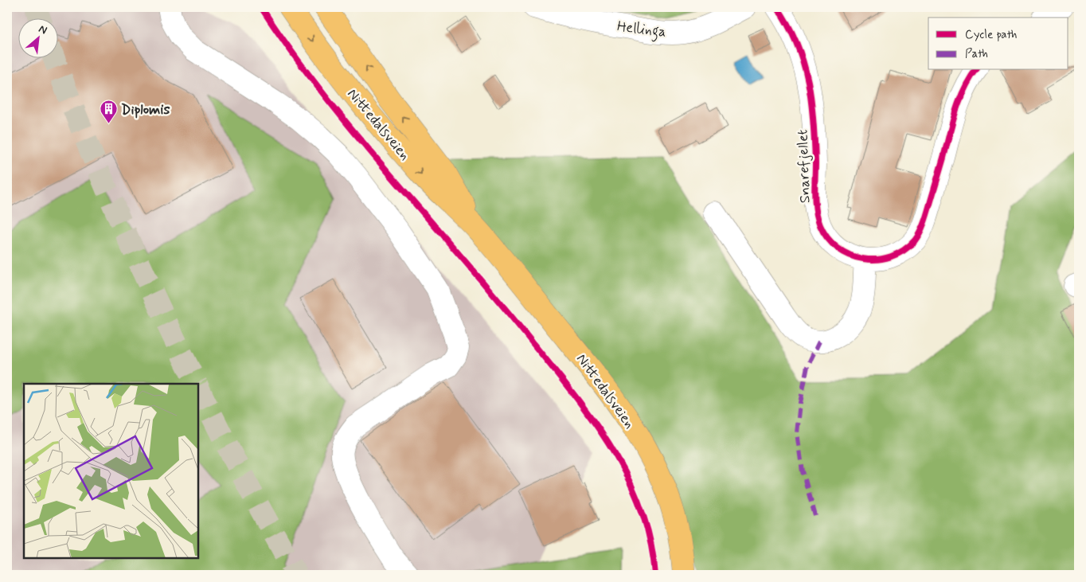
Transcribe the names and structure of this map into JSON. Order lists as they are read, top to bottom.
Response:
{
  "streets": {
    "main road": ["Nittedalsveien"],
    "street": ["Hellinga", "Snarefjellet"]
  },
  "places": {
    "building": ["Diplomis"]
  },
  "legend": ["Cycle path", "Path"],
  "north": "top right"
}
